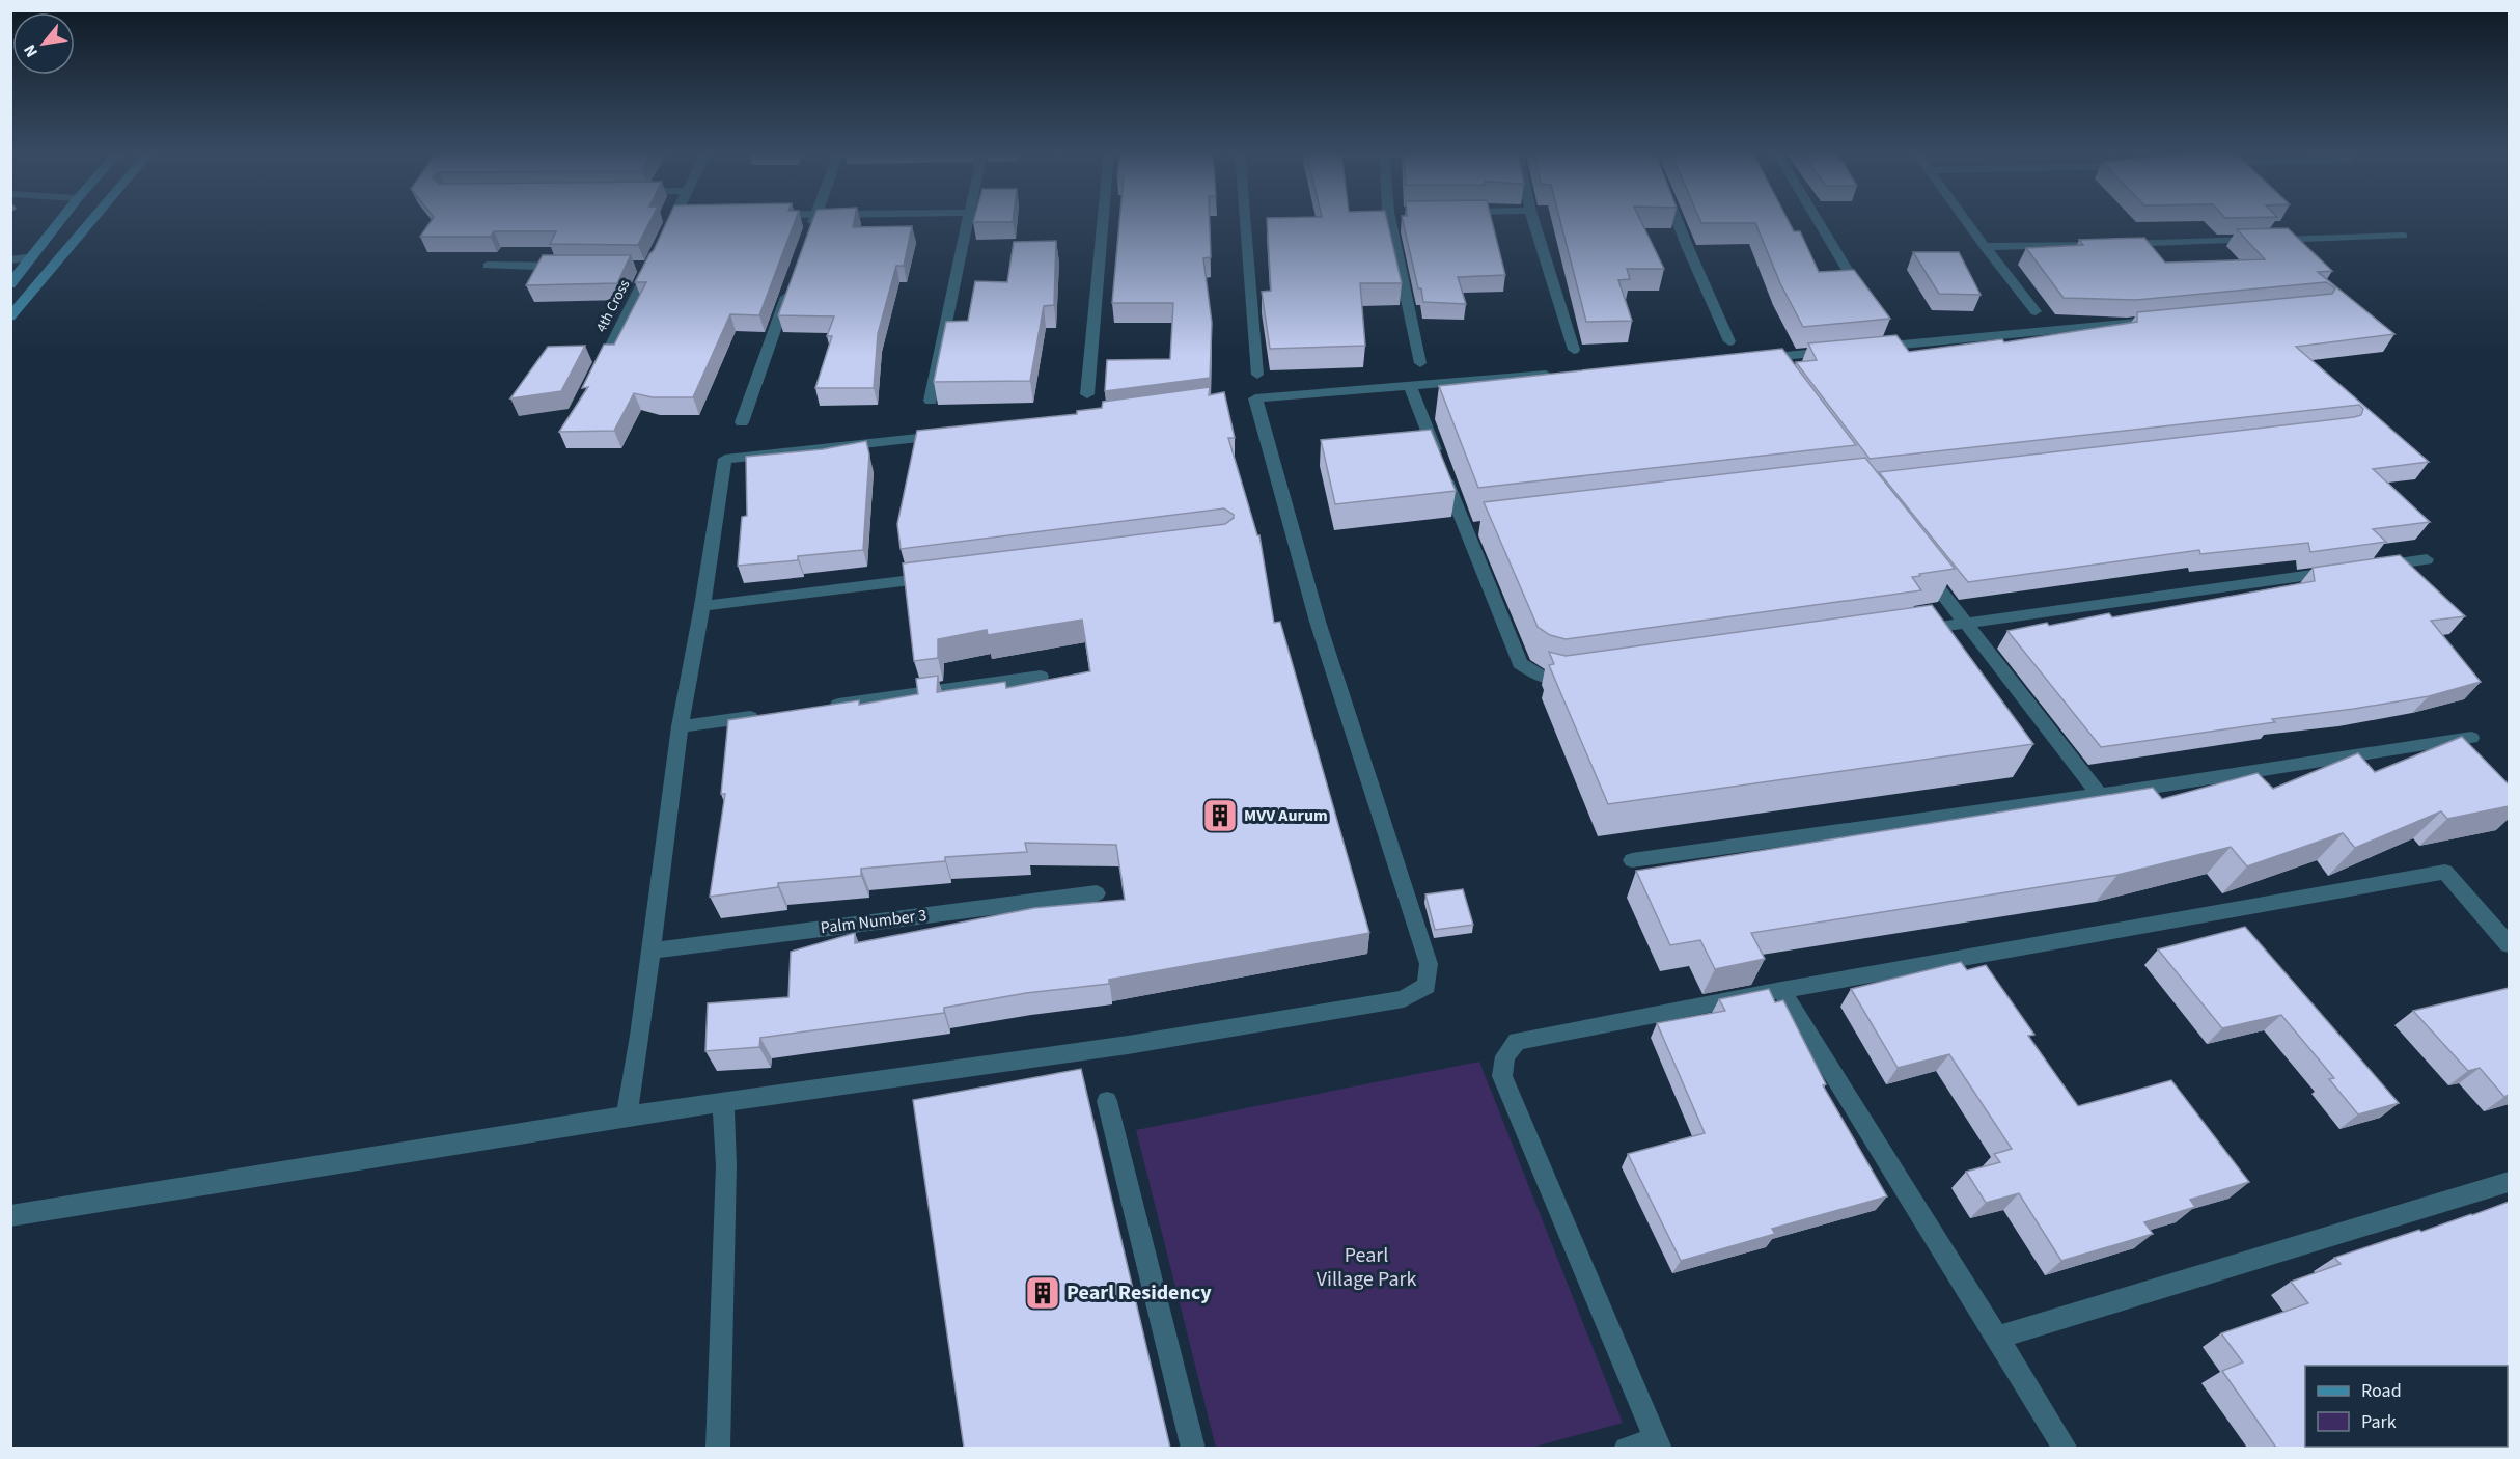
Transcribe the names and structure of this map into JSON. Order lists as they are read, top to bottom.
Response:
{
  "streets": {
    "street": ["4th Cross", "Palm Number 3"]
  },
  "parks": ["Pearl Village Park"],
  "places": {
    "building": ["MVV Aurum", "Pearl Residency"]
  },
  "legend": ["Road", "Park"],
  "north": "bottom left"
}
